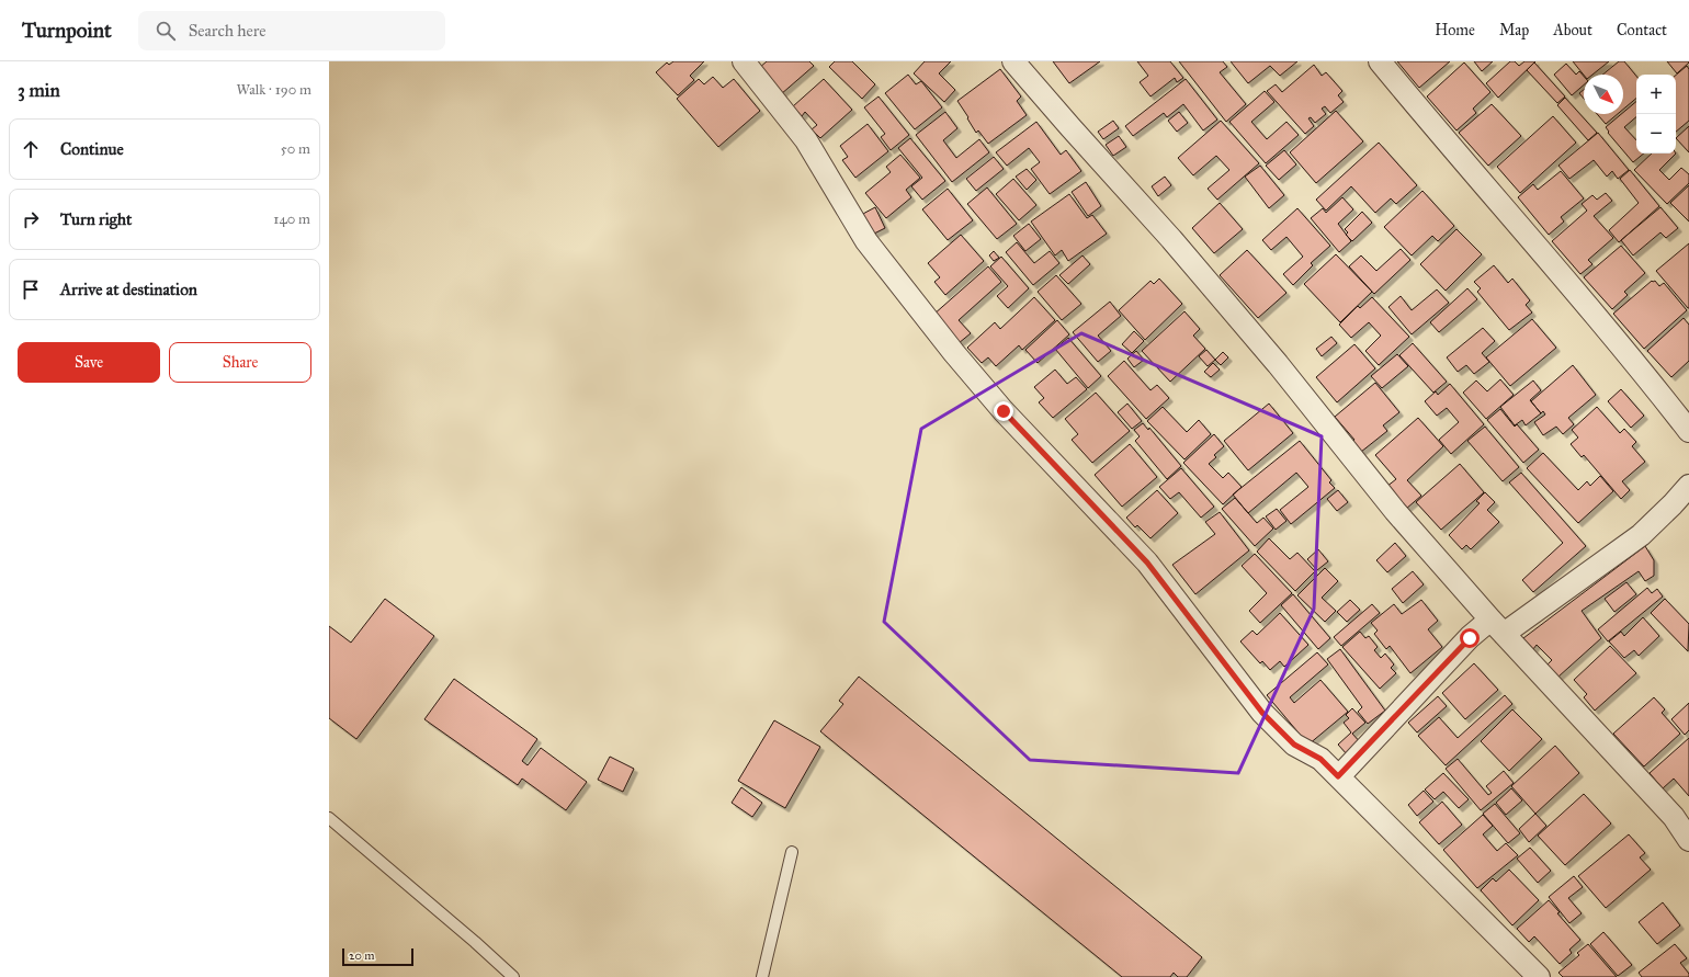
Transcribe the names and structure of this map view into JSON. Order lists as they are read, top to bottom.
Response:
{
  "scale_bar": "20 m",
  "north": "bottom right",
  "page": {
    "header": "Turnpoint",
    "search": "Search here",
    "nav": [
      "Home",
      "Map",
      "About",
      "Contact"
    ],
    "heading": ["3 min", "Walk · 190 m"],
    "map_buttons": ["+", "−"],
    "list": [
      ["Continue", "50 m"],
      ["Turn right", "140 m"],
      "Arrive at destination"
    ],
    "buttons": ["Save", "Share"],
    "scale": "20 m"
  }
}
